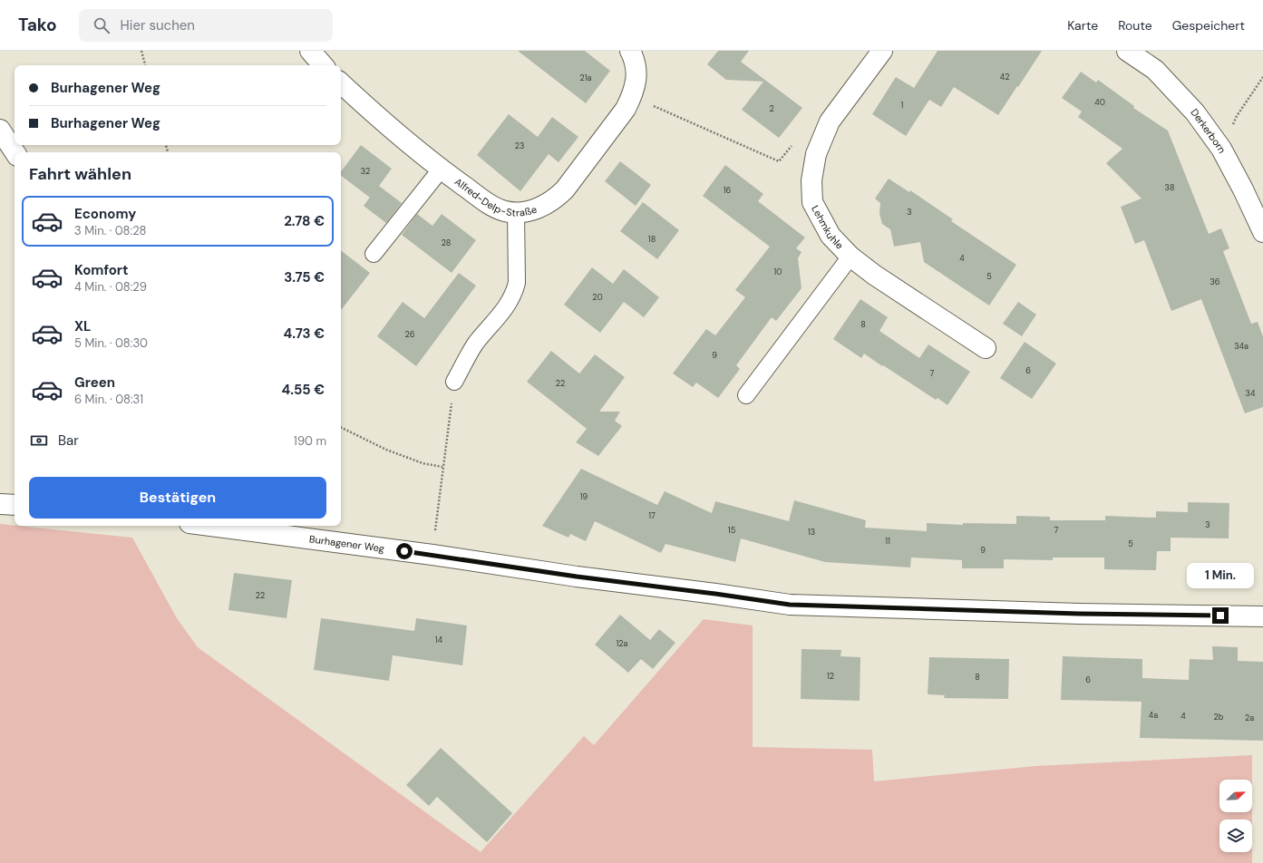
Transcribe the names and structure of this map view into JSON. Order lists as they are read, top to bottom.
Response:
{
  "streets": {
    "street": [
      "Derkerborn",
      "Alfred-Delp-Straße",
      "Lehmkuhle",
      "Burhagener Weg"
    ]
  },
  "house_numbers": [
    "42",
    "21a",
    "40",
    "1",
    "2",
    "23",
    "32",
    "38",
    "16",
    "3",
    "18",
    "28",
    "4",
    "10",
    "5",
    "36",
    "20",
    "8",
    "26",
    "34a",
    "9",
    "6",
    "7",
    "22",
    "34",
    "19",
    "17",
    "3",
    "15",
    "7",
    "13",
    "11",
    "5",
    "9",
    "22",
    "14",
    "12a",
    "12",
    "8",
    "6",
    "4a",
    "4",
    "2b",
    "2a"
  ],
  "north": "top right",
  "page": {
    "header": "Tako",
    "search": "Hier suchen",
    "nav": ["Karte", "Route", "Gespeichert"],
    "banner": ["Burhagener Weg", "Burhagener Weg"],
    "heading": "Fahrt wählen",
    "list": [
      {
        "name": "Economy",
        "note": "3 Min. · 08:28",
        "value": "2.78 €"
      },
      {
        "name": "Komfort",
        "note": "4 Min. · 08:29",
        "value": "3.75 €"
      },
      {
        "name": "XL",
        "note": "5 Min. · 08:30",
        "value": "4.73 €"
      },
      {
        "name": "Green",
        "note": "6 Min. · 08:31",
        "value": "4.55 €"
      }
    ],
    "pay": ["Bar", "190 m"],
    "buttons": "Bestätigen",
    "bubble": "1 Min."
  }
}
